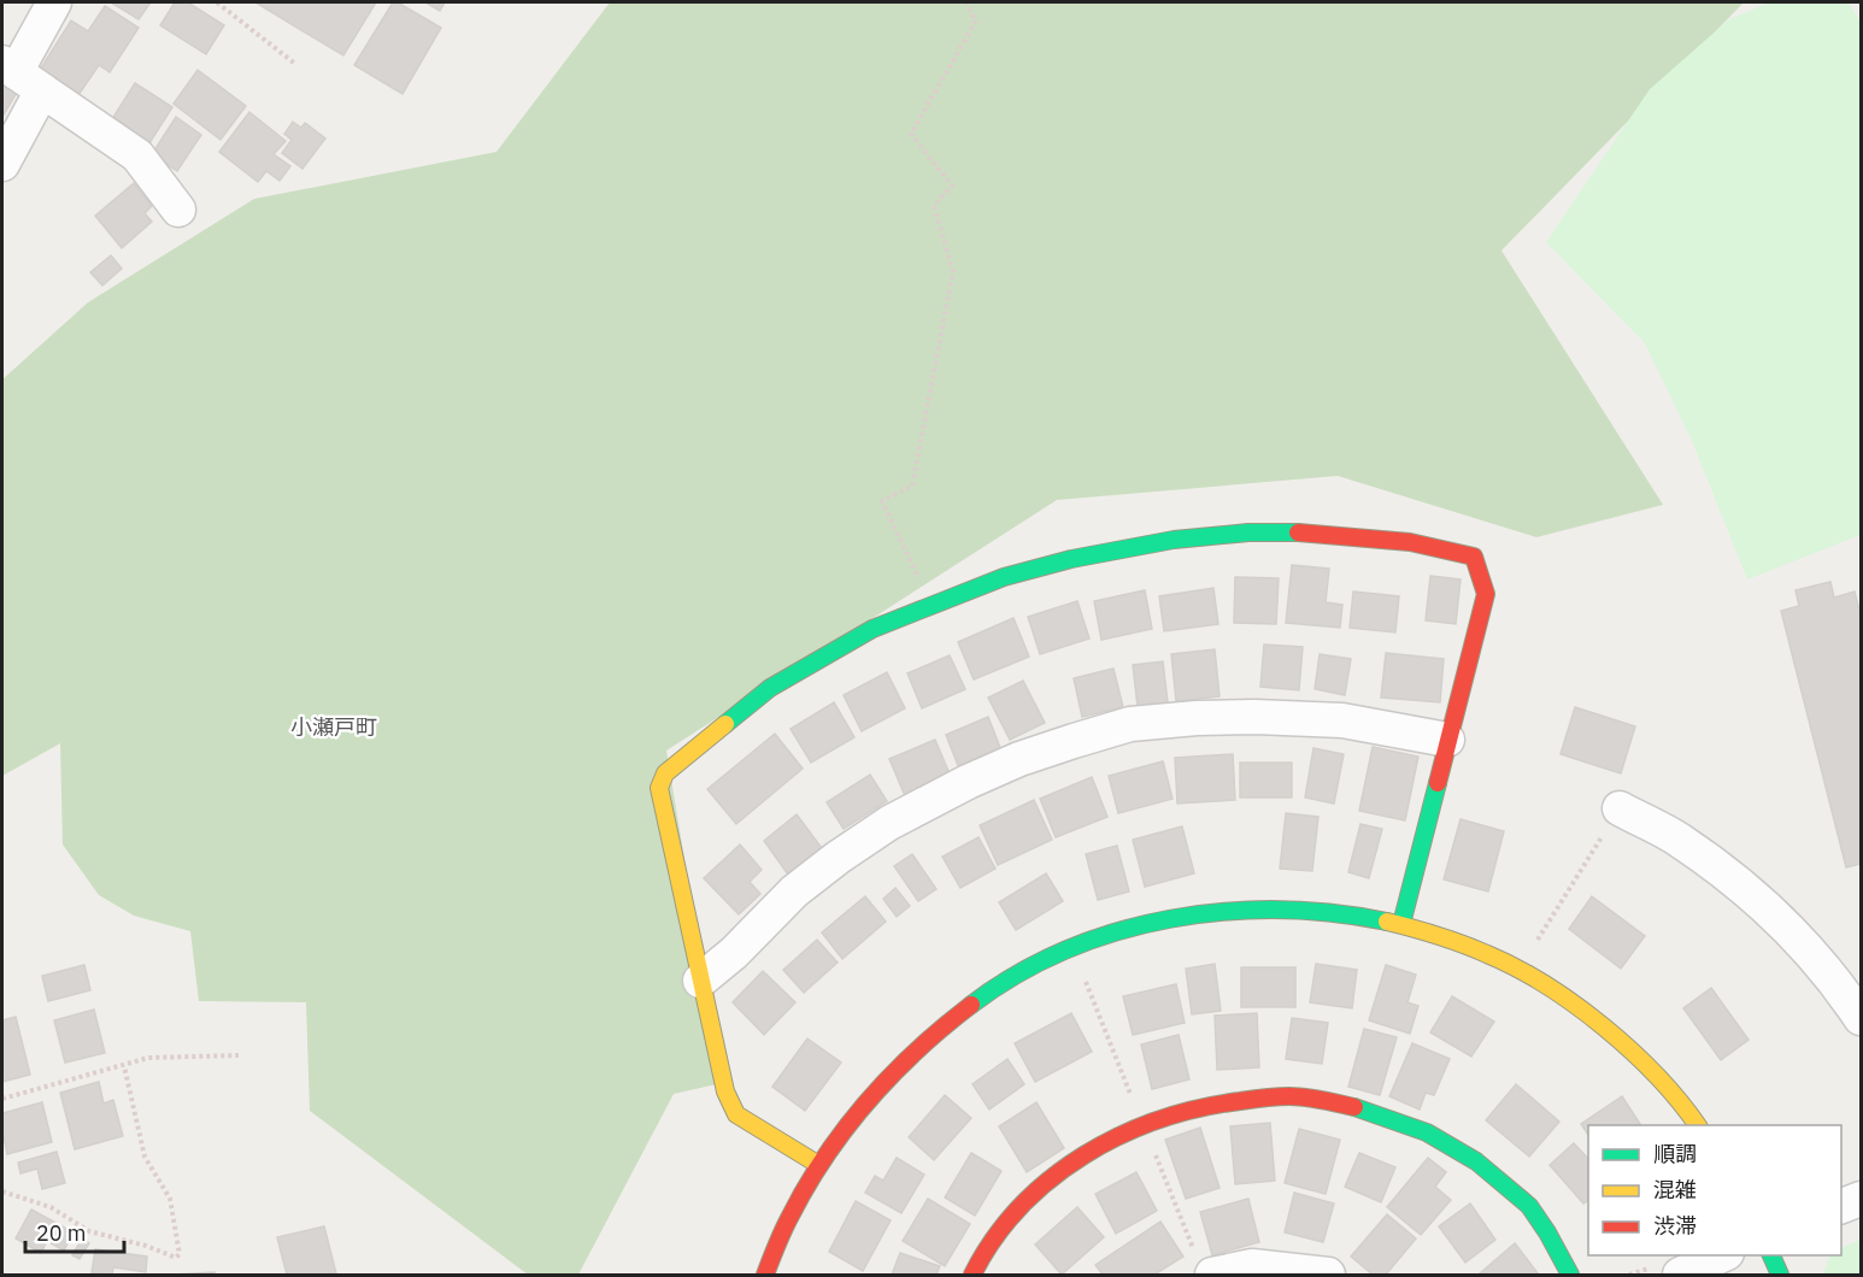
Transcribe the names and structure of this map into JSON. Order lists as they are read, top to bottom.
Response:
{
  "districts": ["小瀬戸町"],
  "legend": ["順調", "混雑", "渋滞"],
  "scale_bar": "20 m"
}
